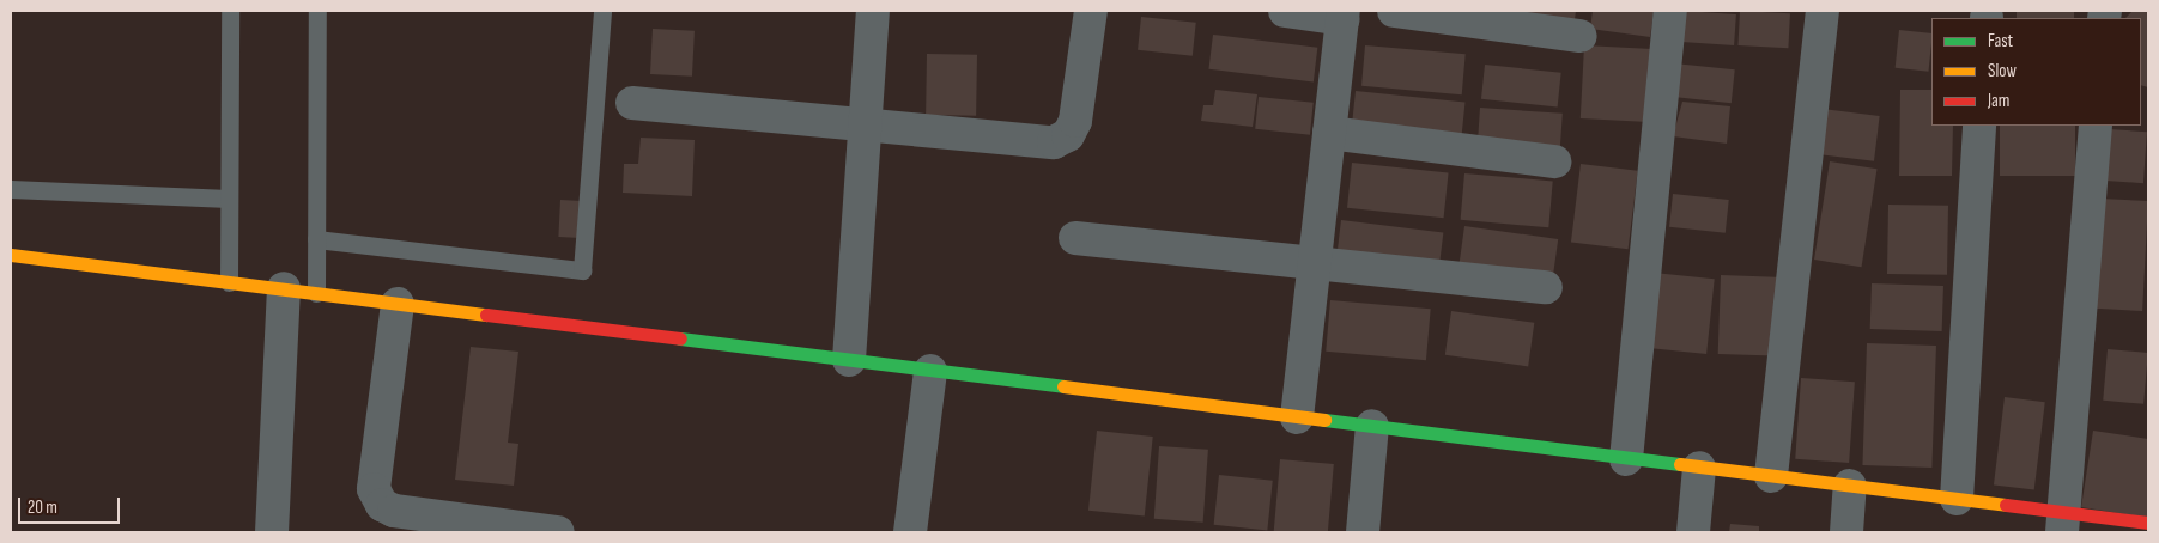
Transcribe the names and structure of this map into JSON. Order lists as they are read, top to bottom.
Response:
{
  "legend": ["Fast", "Slow", "Jam"],
  "scale_bar": "20 m"
}
